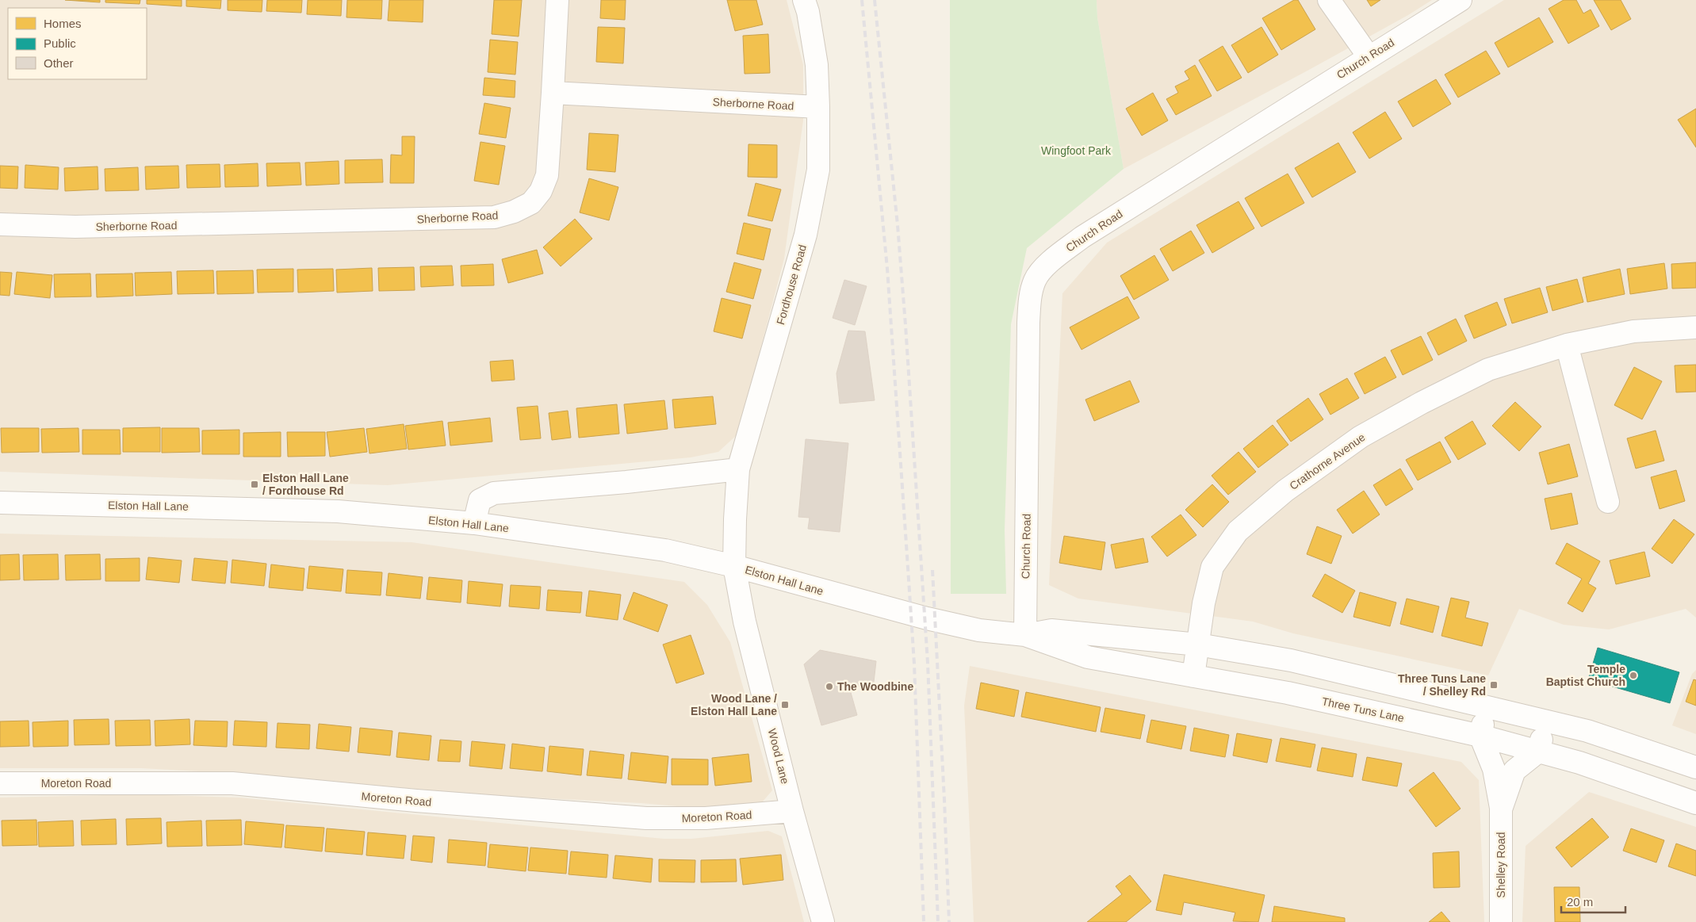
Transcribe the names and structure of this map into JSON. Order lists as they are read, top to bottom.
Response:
{
  "streets": {
    "street": [
      "Church Road",
      "Sherborne Road",
      "Fordhouse Road",
      "Crathorne Avenue",
      "Elston Hall Lane",
      "Three Tuns Lane",
      "Wood Lane",
      "Moreton Road",
      "Shelley Road"
    ]
  },
  "crossings": [
    ["Church Road", "Three Tuns Lane"],
    ["Sherborne Road", "Fordhouse Road"],
    ["Fordhouse Road", "Elston Hall Lane"],
    ["Fordhouse Road", "Wood Lane"],
    ["Crathorne Avenue", "Three Tuns Lane"],
    ["Elston Hall Lane", "Three Tuns Lane"],
    ["Elston Hall Lane", "Wood Lane"],
    ["Three Tuns Lane", "Shelley Road"],
    ["Wood Lane", "Moreton Road"]
  ],
  "parks": ["Wingfoot Park"],
  "places": {
    "transit": ["Elston Hall Lane / Fordhouse Rd", "Three Tuns Lane / Shelley Rd", "Wood Lane / Elston Hall Lane"],
    "other": ["Temple Baptist Church", "The Woodbine"]
  },
  "legend": ["Homes", "Public", "Other"],
  "scale_bar": "20 m"
}
